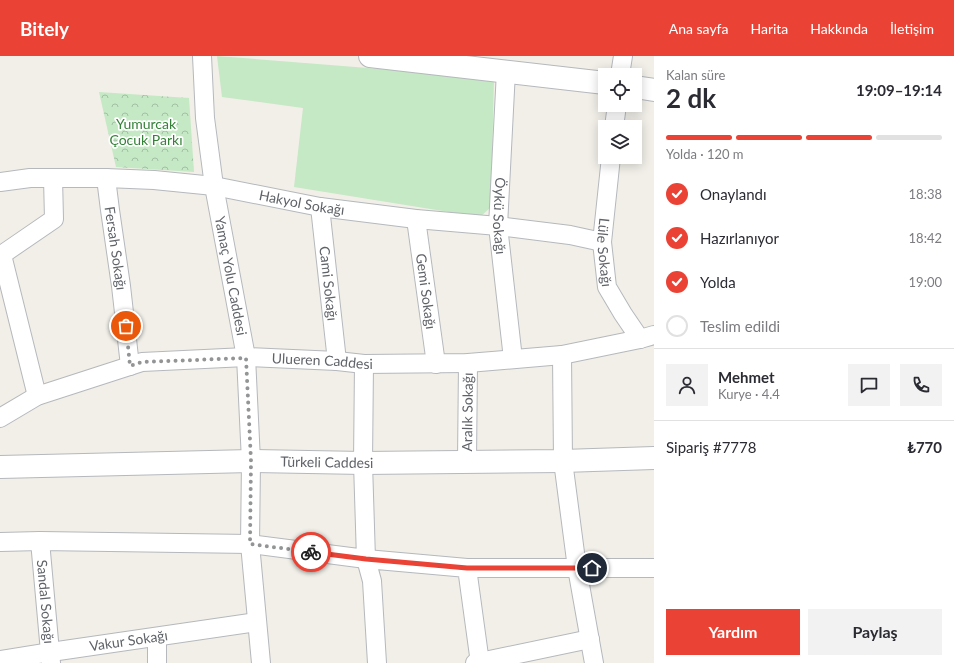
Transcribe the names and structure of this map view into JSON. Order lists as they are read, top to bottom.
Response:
{
  "streets": {
    "street": [
      "Hakyol Sokağı",
      "Öykü Sokağı",
      "Fersah Sokağı",
      "Lüle Sokağı",
      "Yamaç Yolu Caddesi",
      "Cami Sokağı",
      "Gemi Sokağı",
      "Ulueren Caddesi",
      "Aralık Sokağı",
      "Türkeli Caddesi",
      "Sandal Sokağı",
      "Vakur Sokağı"
    ]
  },
  "crossings": [
    ["Hakyol Sokağı", "Öykü Sokağı"],
    ["Hakyol Sokağı", "Fersah Sokağı"],
    ["Hakyol Sokağı", "Lüle Sokağı"],
    ["Hakyol Sokağı", "Yamaç Yolu Caddesi"],
    ["Hakyol Sokağı", "Cami Sokağı"],
    ["Hakyol Sokağı", "Gemi Sokağı"],
    ["Öykü Sokağı", "Ulueren Caddesi"],
    ["Fersah Sokağı", "Ulueren Caddesi"],
    ["Lüle Sokağı", "Ulueren Caddesi"],
    ["Yamaç Yolu Caddesi", "Ulueren Caddesi"],
    ["Yamaç Yolu Caddesi", "Türkeli Caddesi"],
    ["Yamaç Yolu Caddesi", "Vakur Sokağı"],
    ["Cami Sokağı", "Ulueren Caddesi"],
    ["Gemi Sokağı", "Ulueren Caddesi"],
    ["Ulueren Caddesi", "Aralık Sokağı"],
    ["Aralık Sokağı", "Türkeli Caddesi"],
    ["Sandal Sokağı", "Vakur Sokağı"]
  ],
  "parks": ["Yumurcak Çocuk Parkı"],
  "page": {
    "header": "Bitely",
    "nav": [
      "Ana sayfa",
      "Harita",
      "Hakkında",
      "İletişim"
    ],
    "heading": ["2 dk", "Kalan süre", "19:09–19:14"],
    "panel": [
      "Mehmet",
      "Kurye · 4.4",
      "Sipariş #7778",
      "₺770"
    ],
    "bar": "Yolda · 120 m",
    "list": [
      ["Onaylandı", "18:38"],
      ["Hazırlanıyor", "18:42"],
      ["Yolda", "19:00"],
      "Teslim edildi"
    ],
    "buttons": ["Yardım", "Paylaş"]
  }
}
